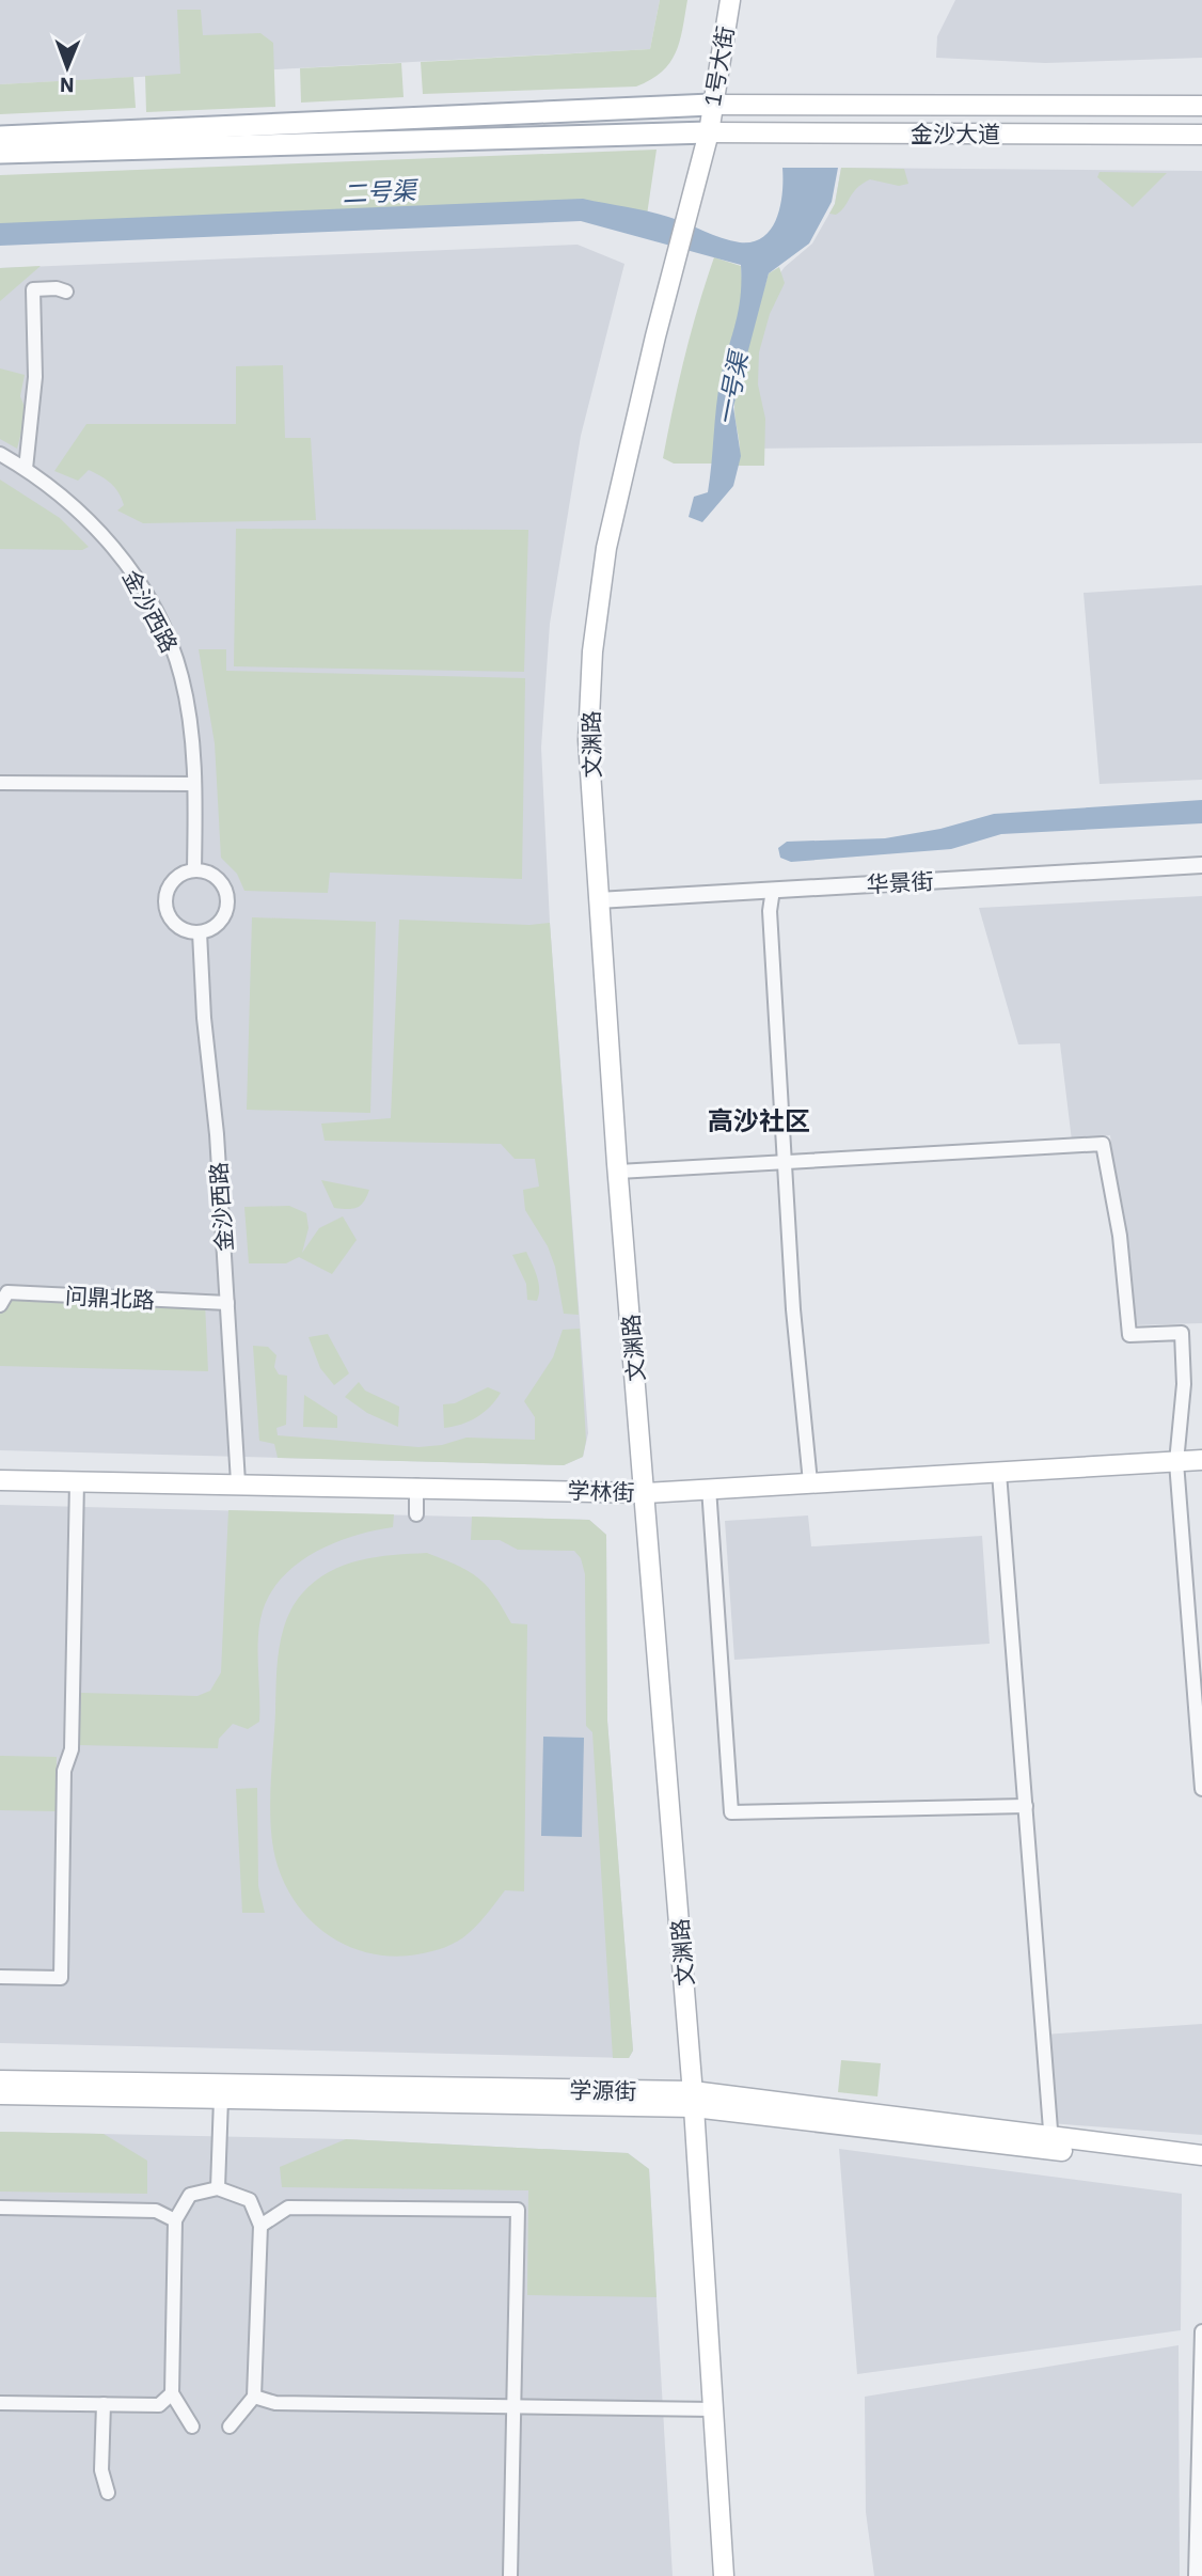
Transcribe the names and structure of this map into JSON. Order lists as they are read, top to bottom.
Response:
{
  "streets": {
    "main road": [
      "1号大街",
      "金沙大道",
      "文渊路",
      "学林街",
      "学源街"
    ],
    "street": ["金沙西路", "华景街", "问鼎北路"]
  },
  "crossings": [
    ["1号大街", "金沙大道"],
    ["1号大街", "文渊路"],
    ["金沙大道", "文渊路"],
    ["金沙西路", "问鼎北路"],
    ["金沙西路", "学林街"],
    ["文渊路", "华景街"],
    ["文渊路", "学林街"],
    ["文渊路", "学源街"]
  ],
  "districts": ["高沙社区"],
  "water": ["二号渠", "一号渠"],
  "north": "bottom"
}
